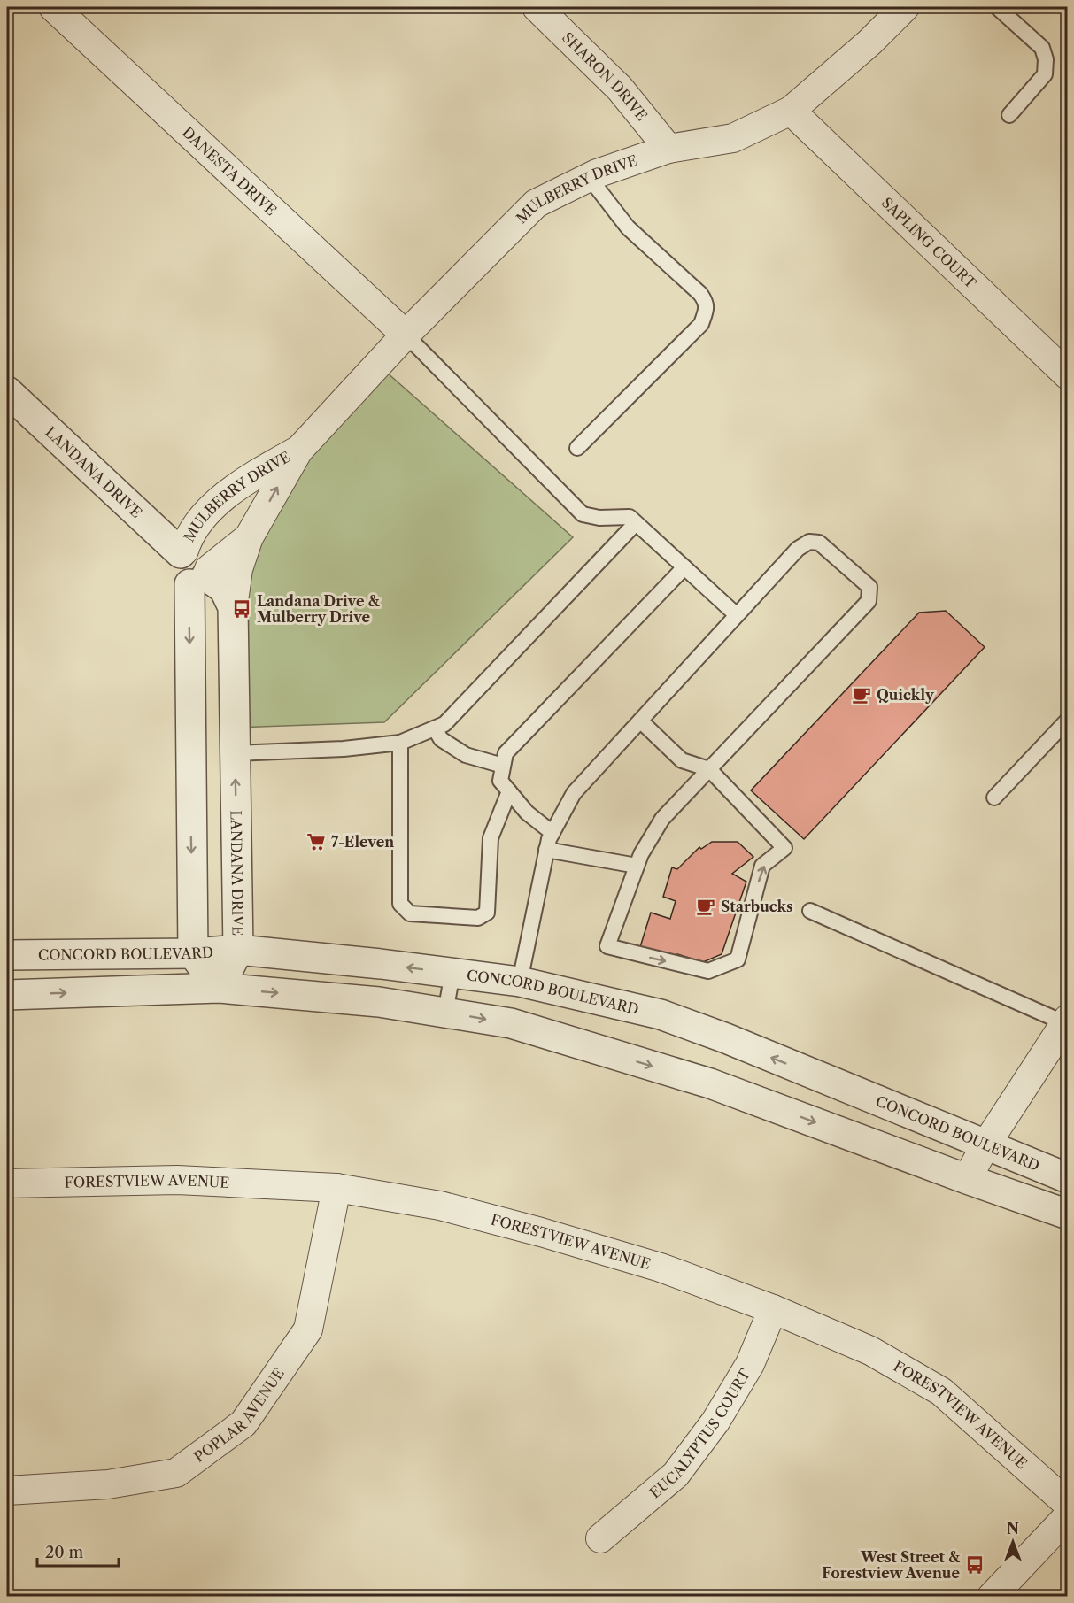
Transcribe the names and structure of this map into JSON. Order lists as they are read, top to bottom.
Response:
{
  "streets": {
    "street": [
      "SHARON DRIVE",
      "DANESTA DRIVE",
      "MULBERRY DRIVE",
      "SAPLING COURT",
      "LANDANA DRIVE",
      "CONCORD BOULEVARD",
      "FORESTVIEW AVENUE",
      "POPLAR AVENUE",
      "EUCALYPTUS COURT"
    ]
  },
  "crossings": [
    ["SHARON DRIVE", "MULBERRY DRIVE"],
    ["DANESTA DRIVE", "MULBERRY DRIVE"],
    ["MULBERRY DRIVE", "SAPLING COURT"],
    ["MULBERRY DRIVE", "LANDANA DRIVE"],
    ["LANDANA DRIVE", "CONCORD BOULEVARD"],
    ["FORESTVIEW AVENUE", "POPLAR AVENUE"],
    ["FORESTVIEW AVENUE", "EUCALYPTUS COURT"]
  ],
  "places": {
    "bus stop": ["Landana Drive & Mulberry Drive", "West Street & Forestview Avenue"],
    "cafe": ["Quickly", "Starbucks"],
    "supermarket": ["7-Eleven"]
  },
  "scale_bar": "20 m",
  "north": "top"
}
